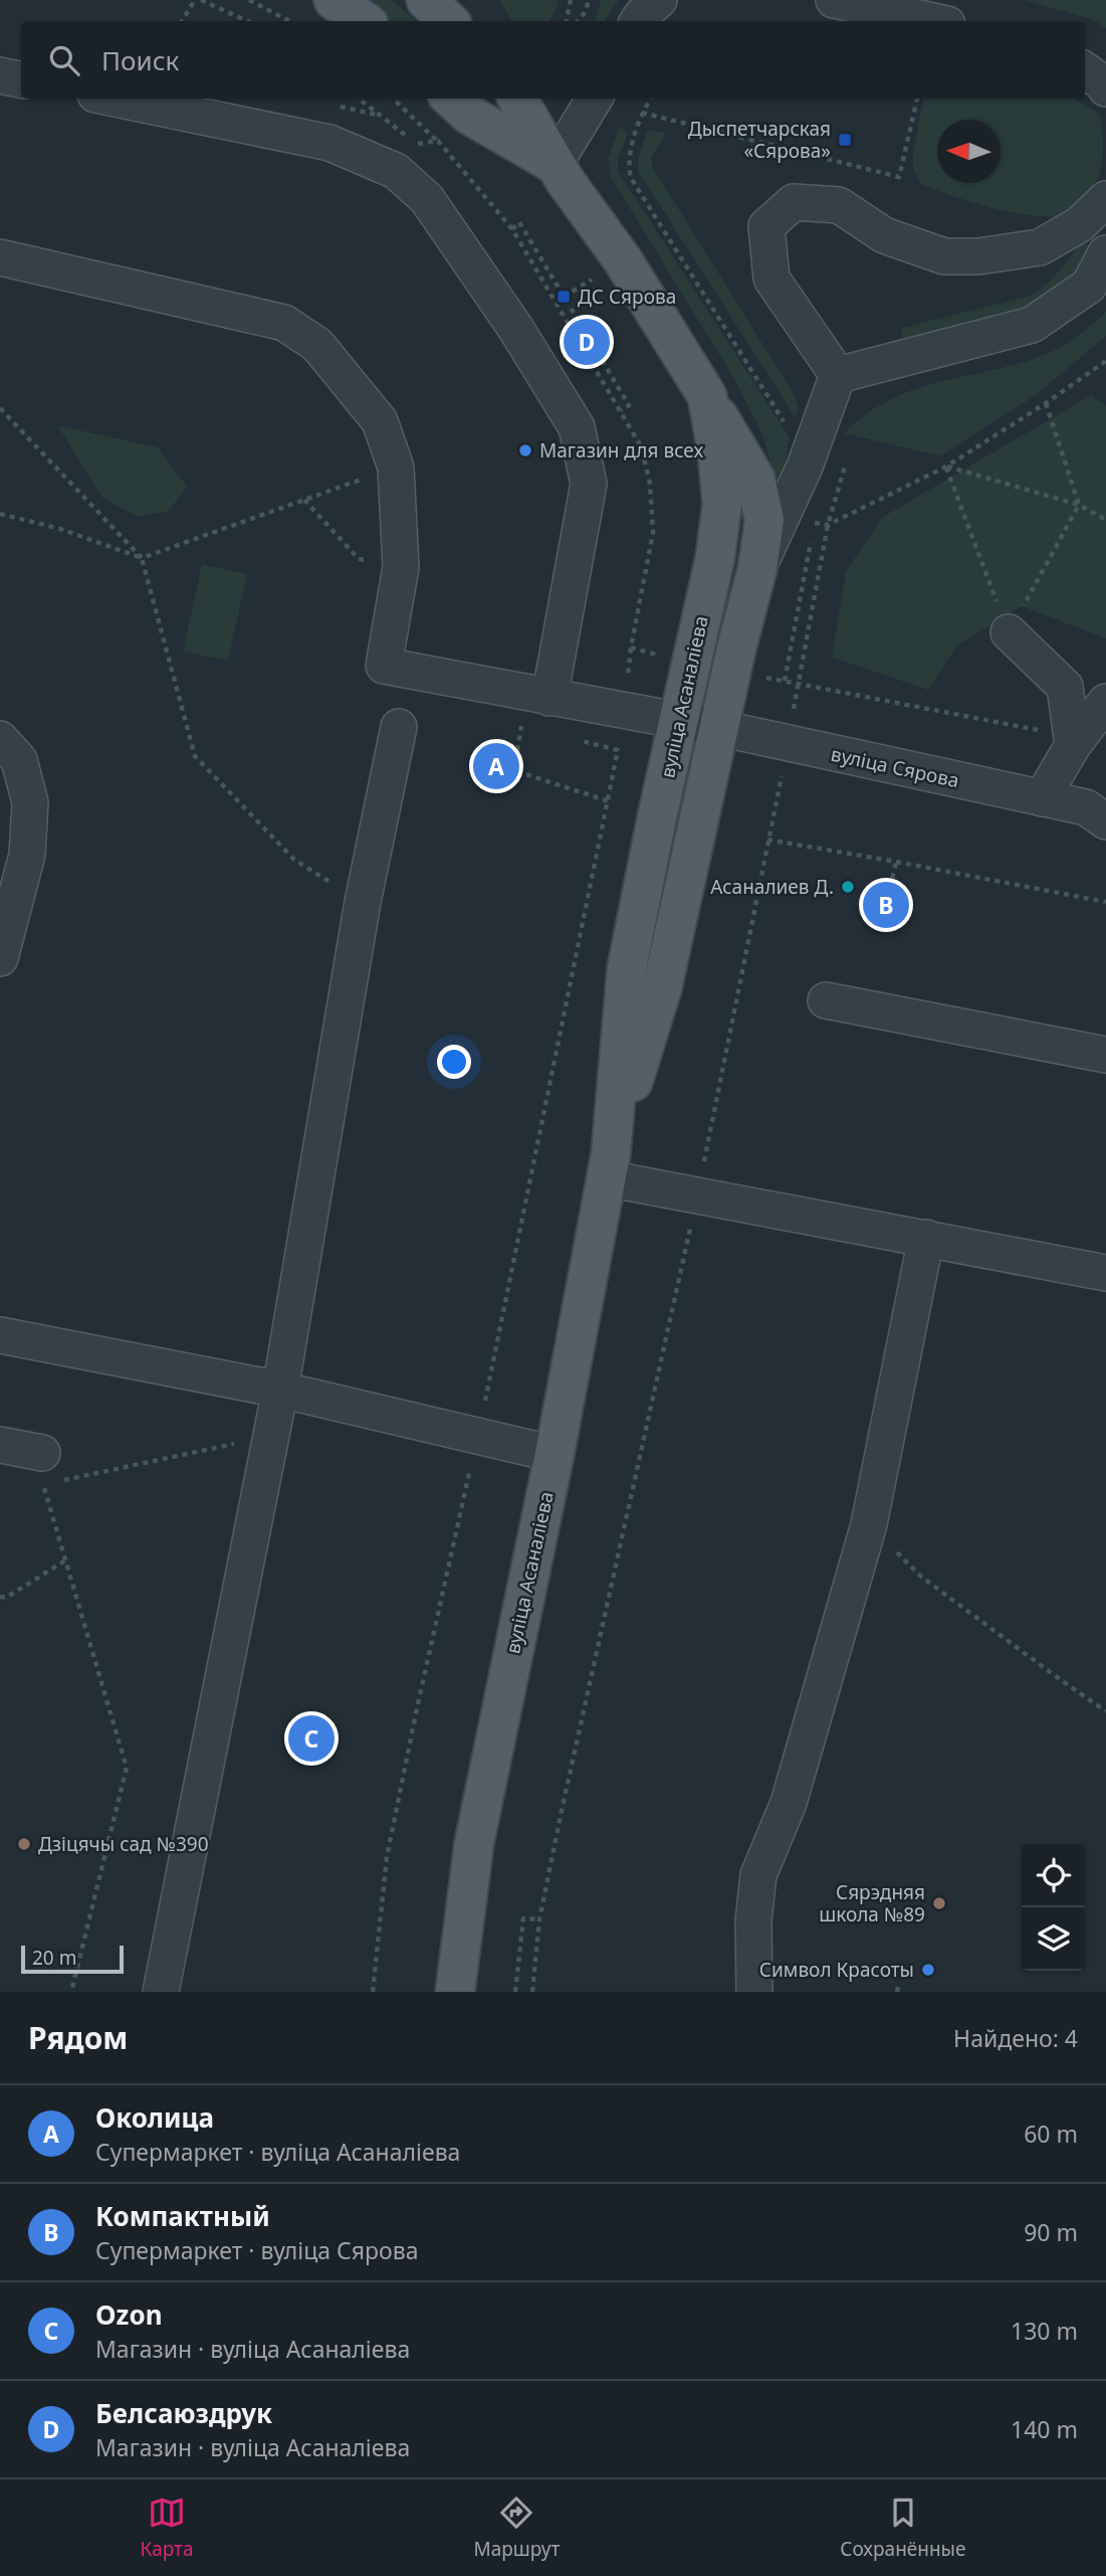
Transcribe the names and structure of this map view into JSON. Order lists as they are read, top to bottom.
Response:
{
  "streets": {
    "main road": ["вуліца Асаналіева"],
    "street": ["вуліца Сярова"]
  },
  "crossings": [
    ["вуліца Асаналіева", "вуліца Сярова"]
  ],
  "places": {
    "transit": ["Дыспетчарская «Сярова»", "ДС Сярова"],
    "other": [
      "Магазин для всех",
      "Асаналиев Д.",
      "Дзіцячы сад №390",
      "Сярэдняя школа №89",
      "Символ Красоты"
    ]
  },
  "scale_bar": "20 m",
  "north": "left",
  "page": {
    "search": "Поиск",
    "pins": [
      "D",
      "A",
      "B",
      "C"
    ],
    "scale": "20 m",
    "heading": ["Рядом", "Найдено: 4"],
    "list": [
      {
        "mark": "A",
        "name": "Околица",
        "note": "Супермаркет · вуліца Асаналіева",
        "value": "60 m"
      },
      {
        "mark": "B",
        "name": "Компактный",
        "note": "Супермаркет · вуліца Сярова",
        "value": "90 m"
      },
      {
        "mark": "C",
        "name": "Ozon",
        "note": "Магазин · вуліца Асаналіева",
        "value": "130 m"
      },
      {
        "mark": "D",
        "name": "Белсаюздрук",
        "note": "Магазин · вуліца Асаналіева",
        "value": "140 m"
      }
    ],
    "nav": ["Карта", "Маршрут", "Сохранённые"]
  }
}
